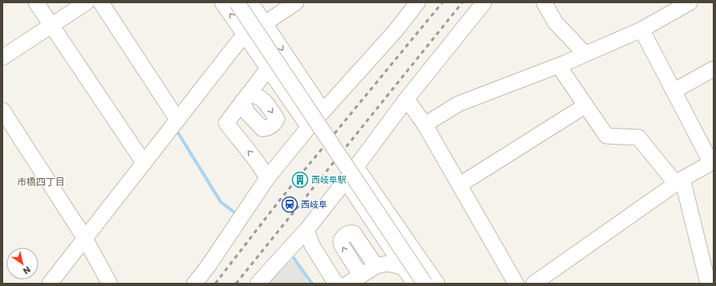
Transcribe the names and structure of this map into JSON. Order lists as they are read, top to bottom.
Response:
{
  "districts": ["市橋四丁目"],
  "places": {
    "building": ["西岐阜駅"],
    "station": ["西岐阜"]
  },
  "north": "bottom right"
}
